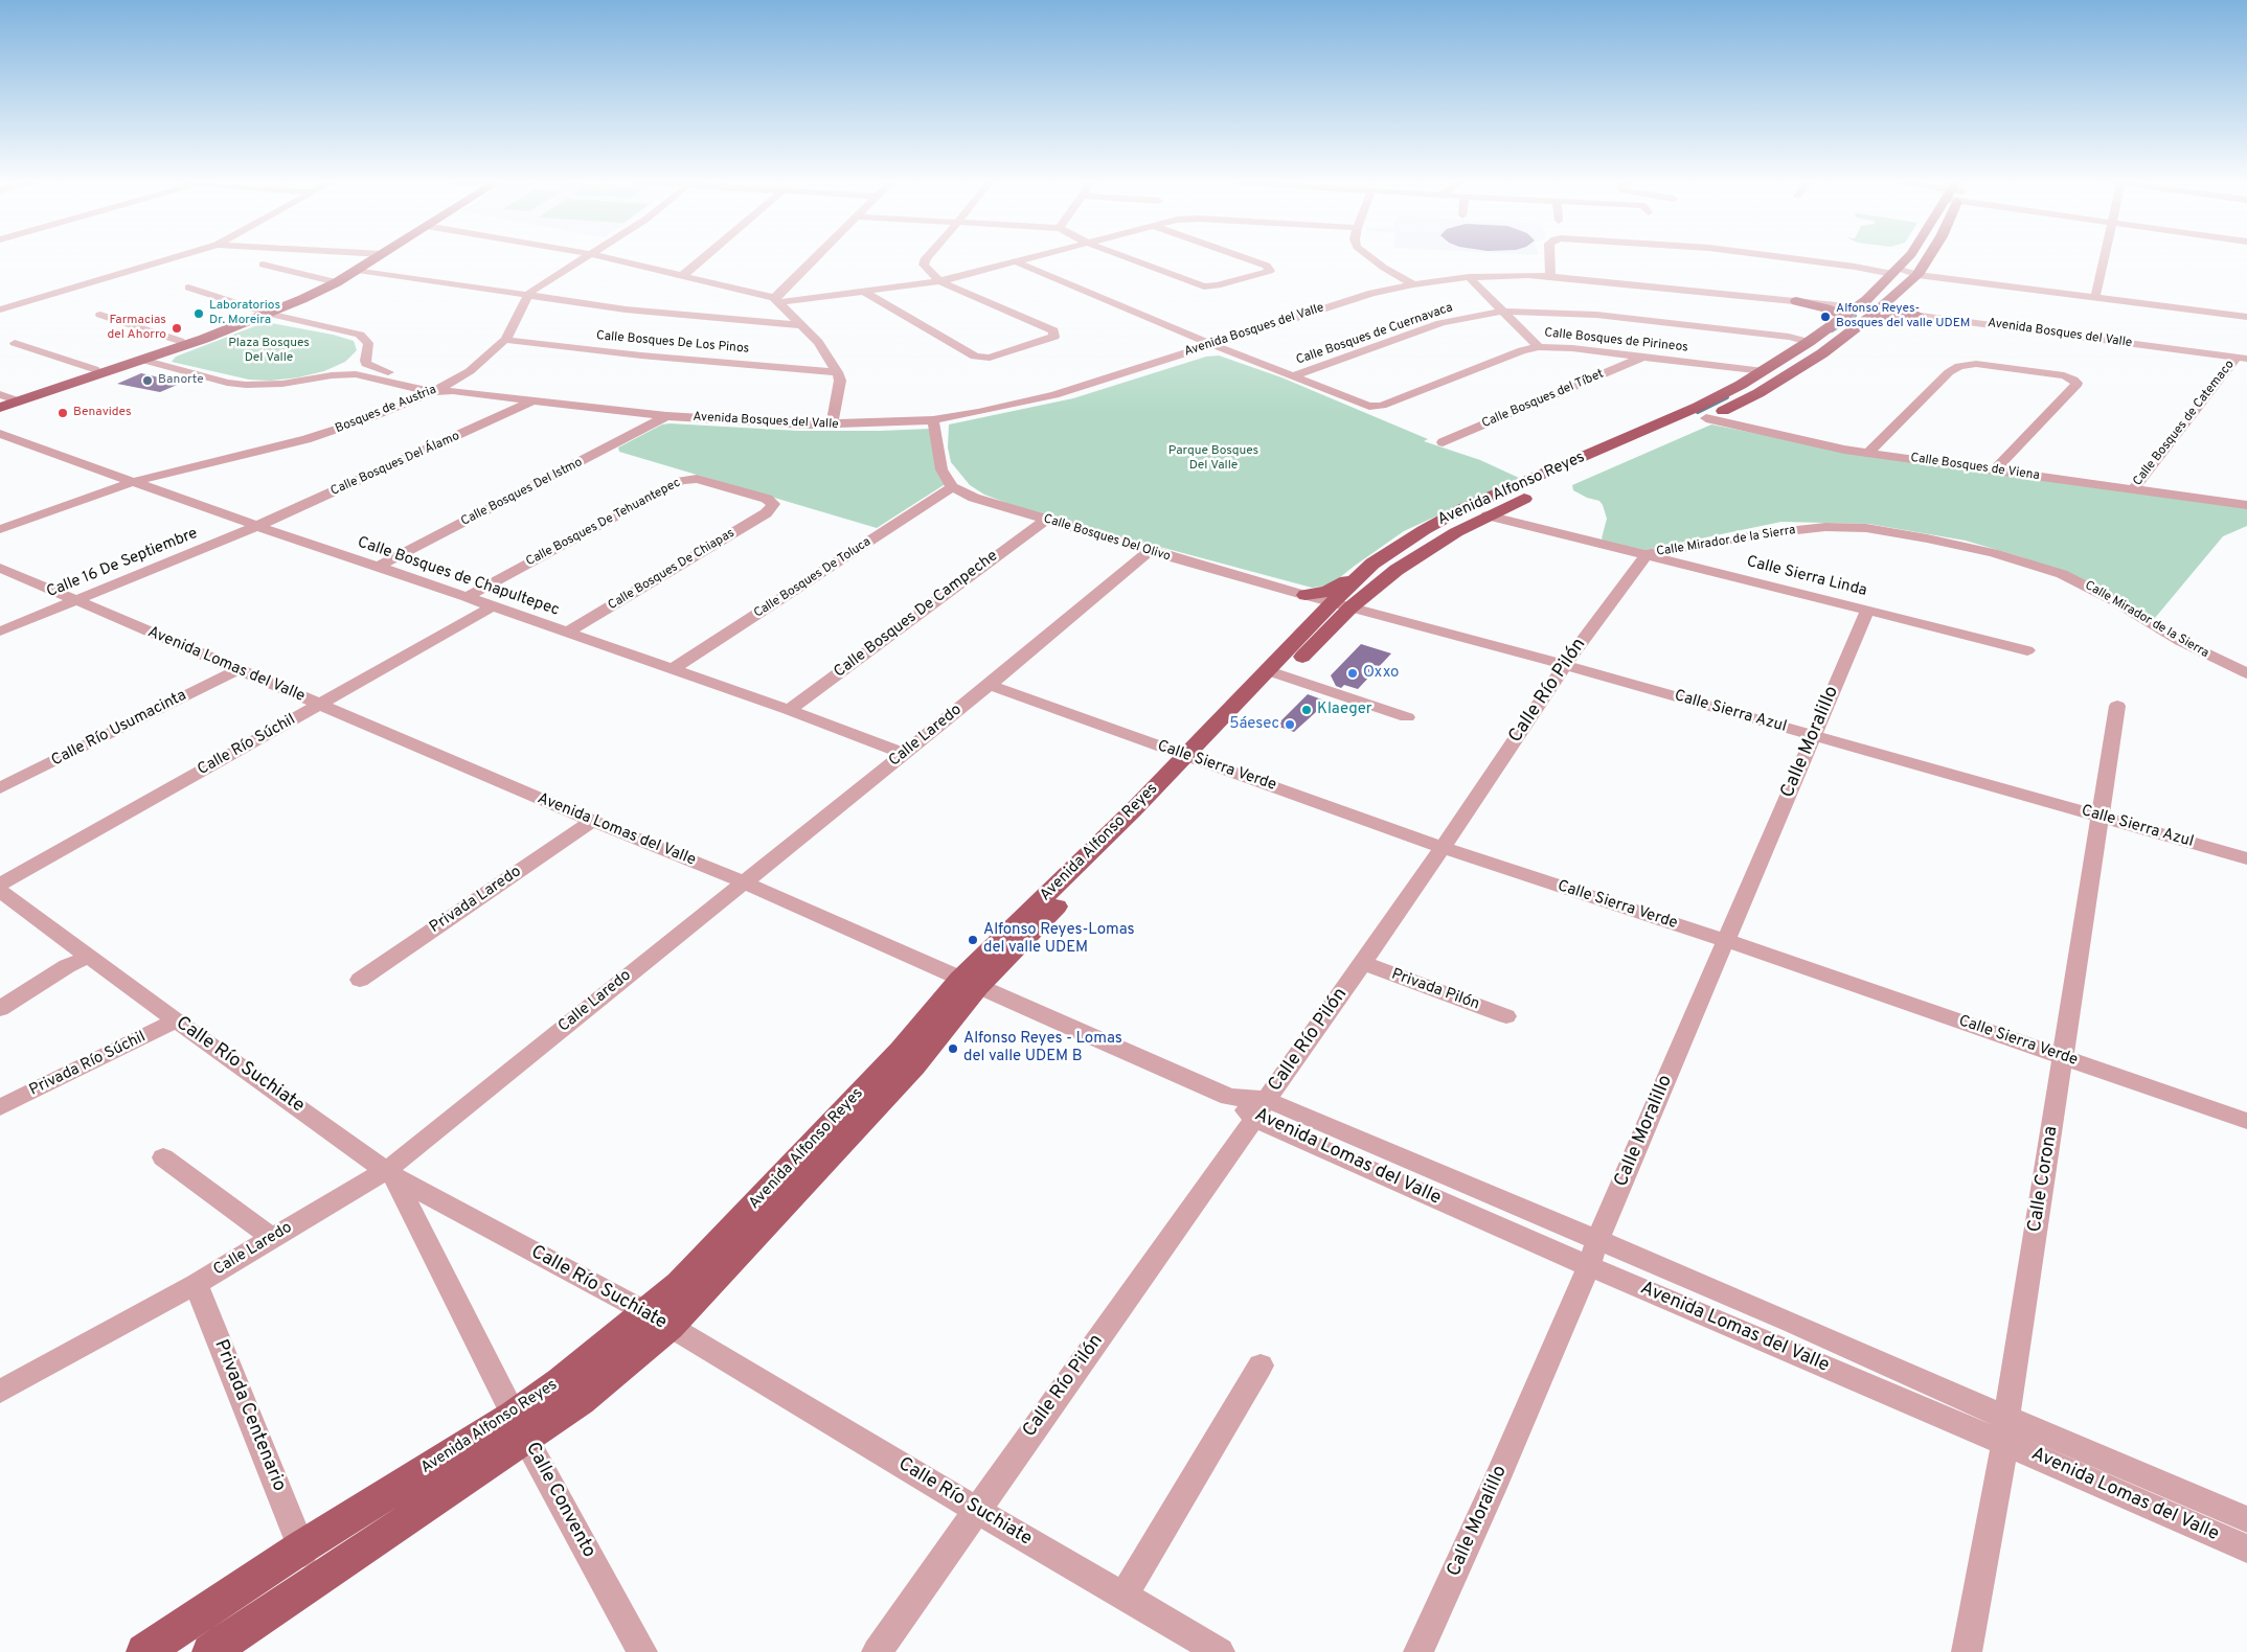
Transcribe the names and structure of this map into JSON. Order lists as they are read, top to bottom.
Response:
{
  "streets": {
    "main road": ["Avenida Alfonso Reyes"],
    "street": [
      "Avenida Bosques del Valle",
      "Calle Bosques de Cuernavaca",
      "Calle Bosques de Pirineos",
      "Calle Bosques De Los Pinos",
      "Calle Bosques del Tíbet",
      "Bosques de Austria",
      "Calle Bosques de Catemaco",
      "Calle Bosques Del Álamo",
      "Calle Bosques de Viena",
      "Calle Bosques Del Istmo",
      "Calle Bosques De Tehuantepec",
      "Calle Bosques Del Olivo",
      "Calle Mirador de la Sierra",
      "Calle 16 De Septiembre",
      "Calle Bosques De Chiapas",
      "Calle Bosques de Chapultepec",
      "Calle Sierra Linda",
      "Calle Bosques De Toluca",
      "Calle Bosques De Campeche",
      "Avenida Lomas del Valle",
      "Calle Río Pilón",
      "Calle Sierra Azul",
      "Calle Río Usumacinta",
      "Calle Laredo",
      "Calle Moralillo",
      "Calle Río Súchil",
      "Calle Sierra Verde",
      "Privada Laredo",
      "Privada Pilón",
      "Privada Río Súchil",
      "Calle Río Suchiate",
      "Calle Corona",
      "Privada Centenario",
      "Calle Convento"
    ]
  },
  "crossings": [
    ["Avenida Bosques del Valle", "Bosques de Austria"],
    ["Avenida Bosques del Valle", "Calle Bosques de Catemaco"],
    ["Avenida Bosques del Valle", "Calle Bosques Del Álamo"],
    ["Avenida Bosques del Valle", "Calle Bosques Del Istmo"],
    ["Calle Bosques de Cuernavaca", "Calle Bosques de Pirineos"],
    ["Calle Bosques de Cuernavaca", "Avenida Alfonso Reyes"],
    ["Calle Bosques de Pirineos", "Calle Bosques del Tíbet"],
    ["Calle Bosques de Pirineos", "Avenida Alfonso Reyes"],
    ["Calle Bosques De Los Pinos", "Bosques de Austria"],
    ["Bosques de Austria", "Calle Bosques de Chapultepec"],
    ["Calle Bosques de Catemaco", "Calle Bosques de Viena"],
    ["Calle Bosques Del Álamo", "Calle 16 De Septiembre"],
    ["Calle Bosques Del Álamo", "Calle Bosques de Chapultepec"],
    ["Calle Bosques de Viena", "Avenida Alfonso Reyes"],
    ["Avenida Alfonso Reyes", "Calle Bosques Del Olivo"],
    ["Avenida Alfonso Reyes", "Calle Sierra Linda"],
    ["Avenida Alfonso Reyes", "Avenida Lomas del Valle"],
    ["Avenida Alfonso Reyes", "Calle Sierra Azul"],
    ["Avenida Alfonso Reyes", "Calle Sierra Verde"],
    ["Avenida Alfonso Reyes", "Calle Río Suchiate"],
    ["Avenida Alfonso Reyes", "Privada Centenario"],
    ["Avenida Alfonso Reyes", "Calle Convento"],
    ["Calle Bosques Del Istmo", "Calle Bosques de Chapultepec"],
    ["Calle Bosques De Tehuantepec", "Calle Bosques De Chiapas"],
    ["Calle Bosques De Tehuantepec", "Calle Bosques de Chapultepec"],
    ["Calle Bosques Del Olivo", "Calle Bosques De Toluca"],
    ["Calle Bosques Del Olivo", "Calle Bosques De Campeche"],
    ["Calle Bosques Del Olivo", "Calle Sierra Azul"],
    ["Calle Bosques Del Olivo", "Calle Laredo"],
    ["Calle Mirador de la Sierra", "Calle Sierra Linda"],
    ["Calle Mirador de la Sierra", "Calle Río Pilón"],
    ["Calle 16 De Septiembre", "Calle Bosques de Chapultepec"],
    ["Calle 16 De Septiembre", "Avenida Lomas del Valle"],
    ["Calle Bosques De Chiapas", "Calle Bosques de Chapultepec"],
    ["Calle Bosques de Chapultepec", "Calle Bosques De Toluca"],
    ["Calle Bosques de Chapultepec", "Calle Bosques De Campeche"],
    ["Calle Bosques de Chapultepec", "Calle Laredo"],
    ["Calle Bosques de Chapultepec", "Calle Río Súchil"],
    ["Calle Sierra Linda", "Calle Río Pilón"],
    ["Calle Sierra Linda", "Calle Moralillo"],
    ["Avenida Lomas del Valle", "Calle Río Pilón"],
    ["Avenida Lomas del Valle", "Calle Río Usumacinta"],
    ["Avenida Lomas del Valle", "Calle Laredo"],
    ["Avenida Lomas del Valle", "Calle Moralillo"],
    ["Avenida Lomas del Valle", "Calle Río Súchil"],
    ["Avenida Lomas del Valle", "Privada Laredo"],
    ["Avenida Lomas del Valle", "Calle Corona"],
    ["Calle Río Pilón", "Calle Sierra Azul"],
    ["Calle Río Pilón", "Calle Sierra Verde"],
    ["Calle Río Pilón", "Privada Pilón"],
    ["Calle Río Pilón", "Calle Río Suchiate"],
    ["Calle Sierra Azul", "Calle Moralillo"],
    ["Calle Sierra Azul", "Calle Corona"],
    ["Calle Laredo", "Calle Sierra Verde"],
    ["Calle Laredo", "Calle Río Suchiate"],
    ["Calle Laredo", "Privada Centenario"],
    ["Calle Laredo", "Calle Convento"],
    ["Calle Moralillo", "Calle Sierra Verde"],
    ["Calle Sierra Verde", "Calle Corona"],
    ["Privada Río Súchil", "Calle Río Suchiate"],
    ["Calle Río Suchiate", "Calle Convento"]
  ],
  "parks": ["Plaza Bosques Del Valle", "Parque Bosques Del Valle"],
  "places": [
    "Laboratorios Dr. Moreira",
    "Alfonso Reyes- Bosques del valle UDEM",
    "Farmacias del Ahorro",
    "Banorte",
    "Benavides",
    "Oxxo",
    "Klaeger",
    "5áesec",
    "Alfonso Reyes-Lomas del valle UDEM",
    "Alfonso Reyes - Lomas del valle UDEM B"
  ]
}
